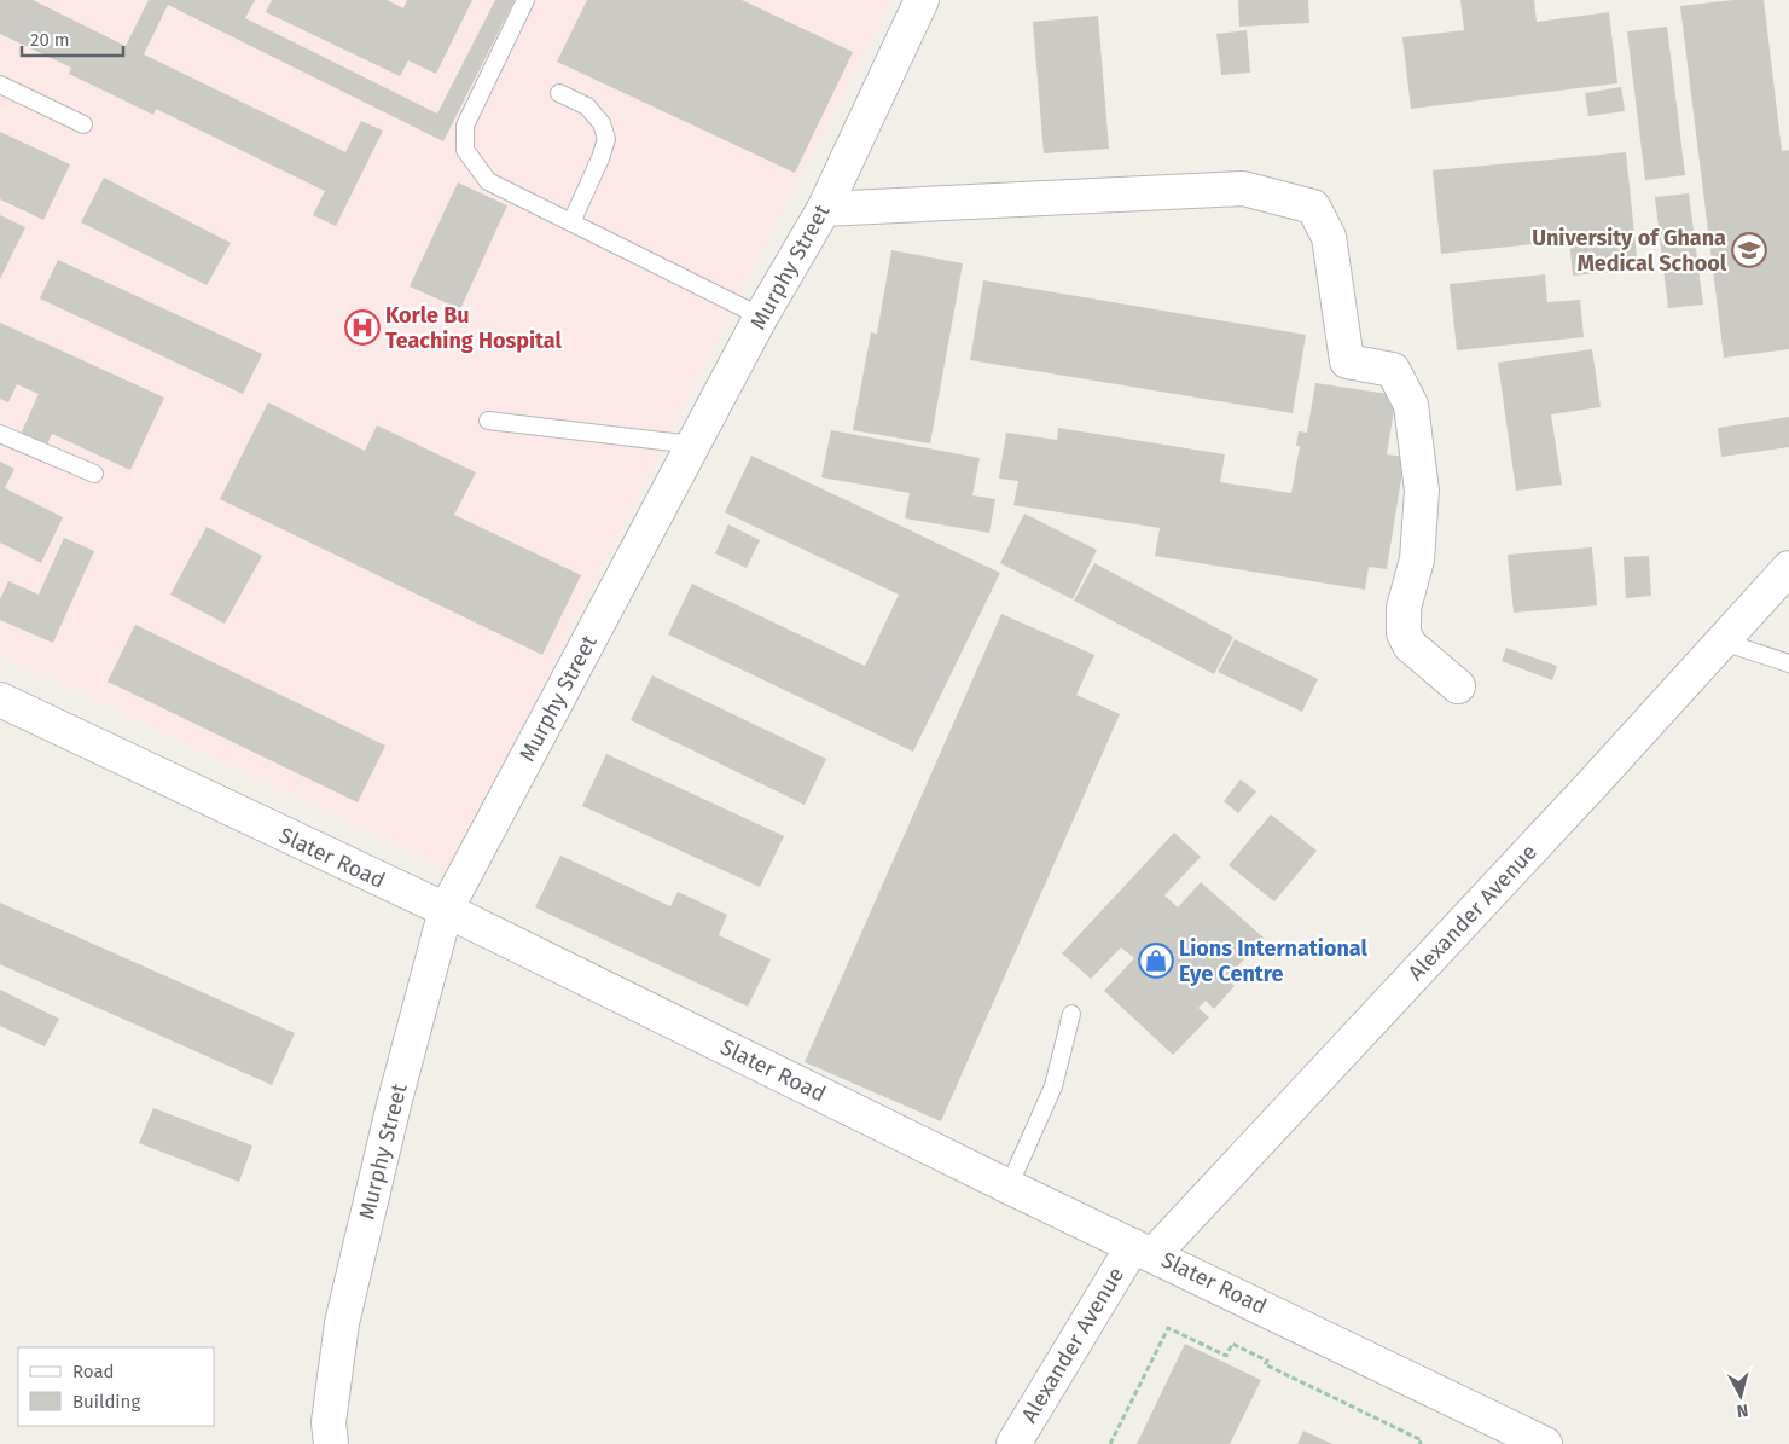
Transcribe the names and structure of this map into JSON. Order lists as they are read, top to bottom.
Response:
{
  "streets": {
    "street": ["Murphy Street", "Slater Road", "Alexander Avenue"]
  },
  "crossings": [
    ["Murphy Street", "Slater Road"],
    ["Slater Road", "Alexander Avenue"]
  ],
  "places": {
    "school or university": ["University of Ghana Medical School"],
    "hospital": ["Korle Bu Teaching Hospital"],
    "shop": ["Lions International Eye Centre"]
  },
  "legend": ["Road", "Building"],
  "scale_bar": "20 m",
  "north": "bottom"
}
